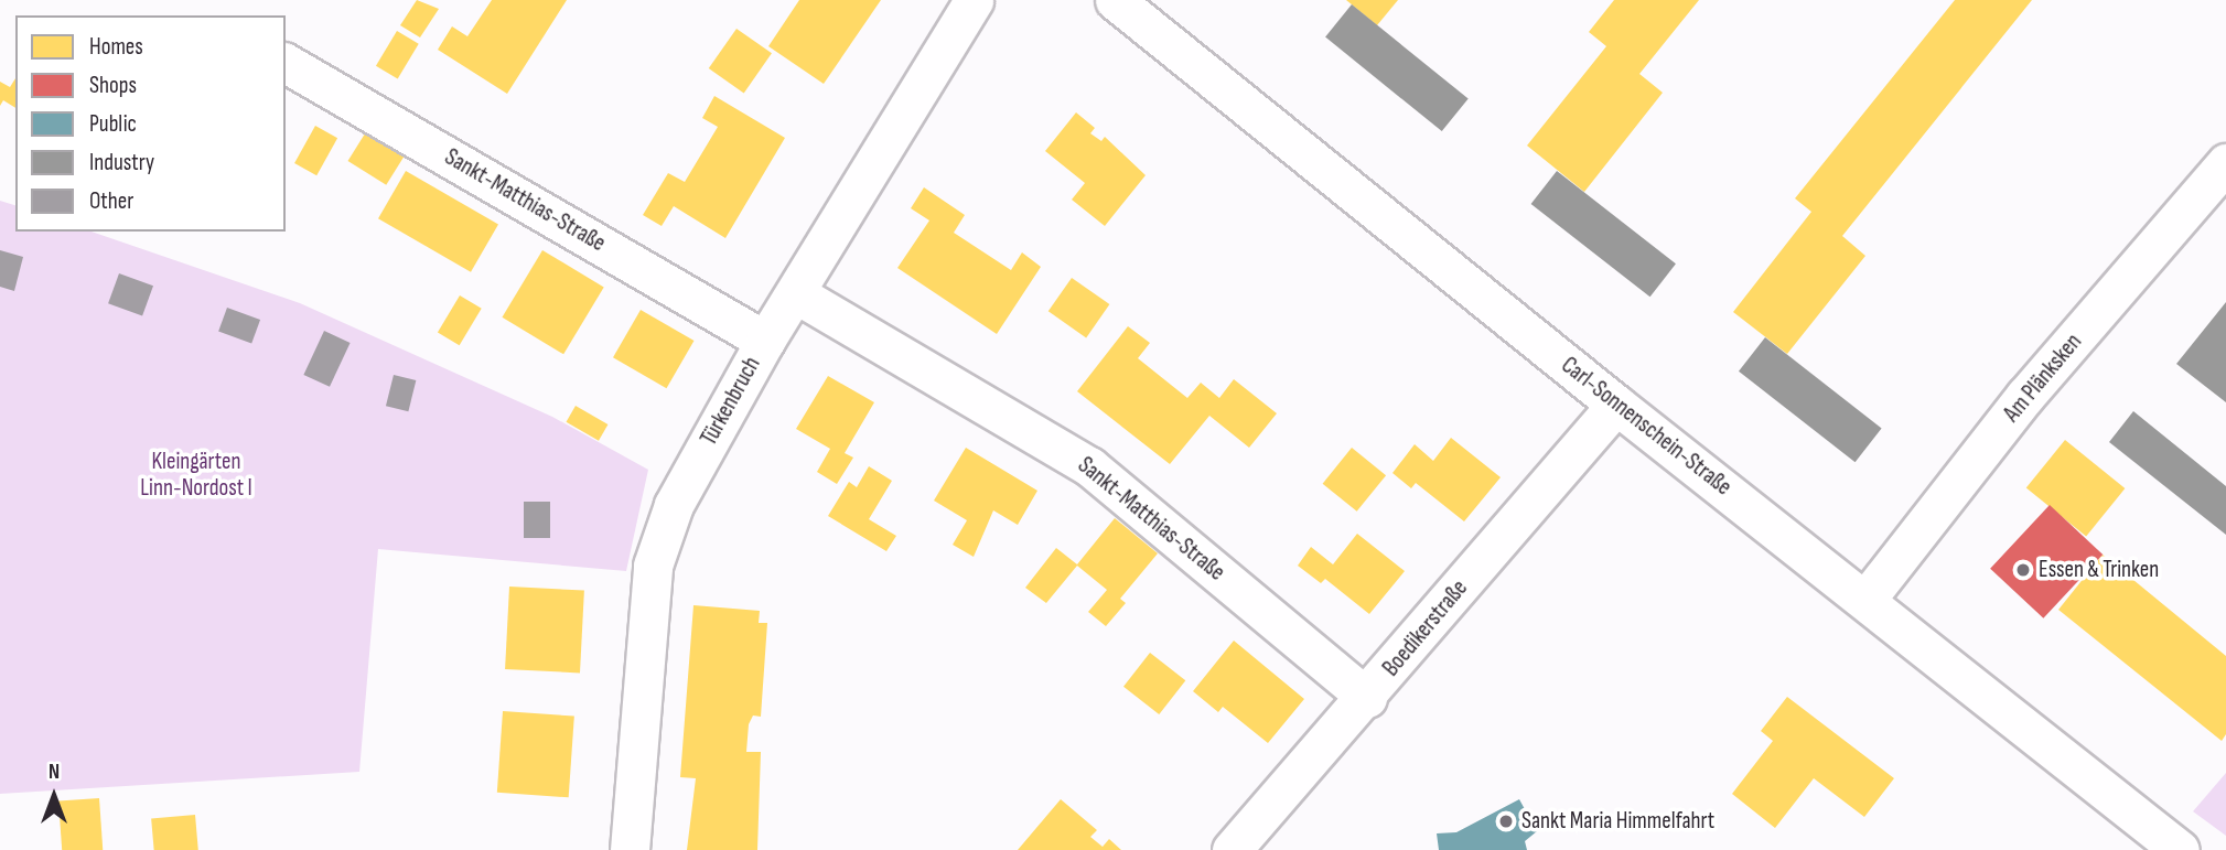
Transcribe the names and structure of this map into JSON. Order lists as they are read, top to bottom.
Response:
{
  "streets": {
    "street": [
      "Sankt-Matthias-Straße",
      "Am Plänksken",
      "Türkenbruch",
      "Carl-Sonnenschein-Straße",
      "Boedikerstraße"
    ]
  },
  "crossings": [
    ["Sankt-Matthias-Straße", "Türkenbruch"],
    ["Sankt-Matthias-Straße", "Boedikerstraße"],
    ["Am Plänksken", "Carl-Sonnenschein-Straße"],
    ["Carl-Sonnenschein-Straße", "Boedikerstraße"]
  ],
  "parks": ["Kleingärten Linn-Nordost I"],
  "places": ["Essen & Trinken", "Sankt Maria Himmelfahrt"],
  "legend": [
    "Homes",
    "Shops",
    "Public",
    "Industry",
    "Other"
  ],
  "north": "top"
}
